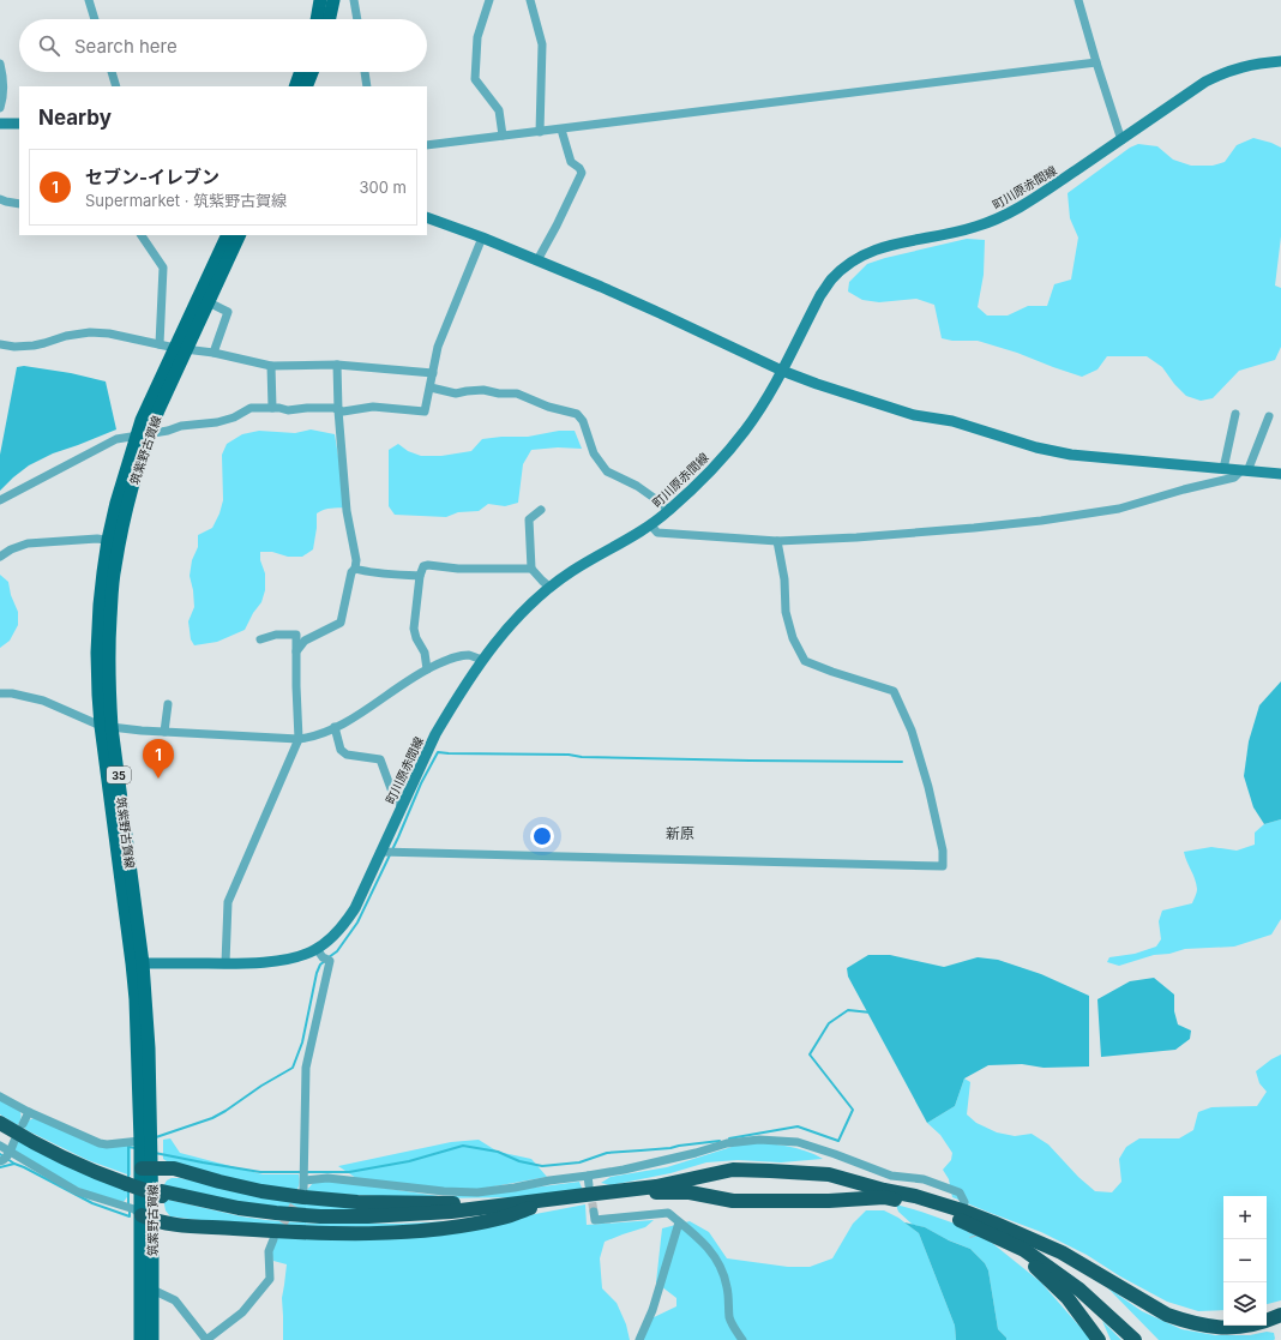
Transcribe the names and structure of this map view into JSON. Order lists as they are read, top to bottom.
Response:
{
  "streets": {
    "main road": ["町川原赤間線", "筑紫野古賀線", "35"]
  },
  "crossings": [
    ["町川原赤間線", "筑紫野古賀線"]
  ],
  "districts": ["新原"],
  "page": {
    "search": "Search here",
    "heading": "Nearby",
    "list": [
      {
        "mark": "1",
        "name": "セブン-イレブン",
        "note": "Supermarket · 筑紫野古賀線",
        "value": "300 m"
      }
    ],
    "pins": "1",
    "map_buttons": ["+", "−"]
  }
}
